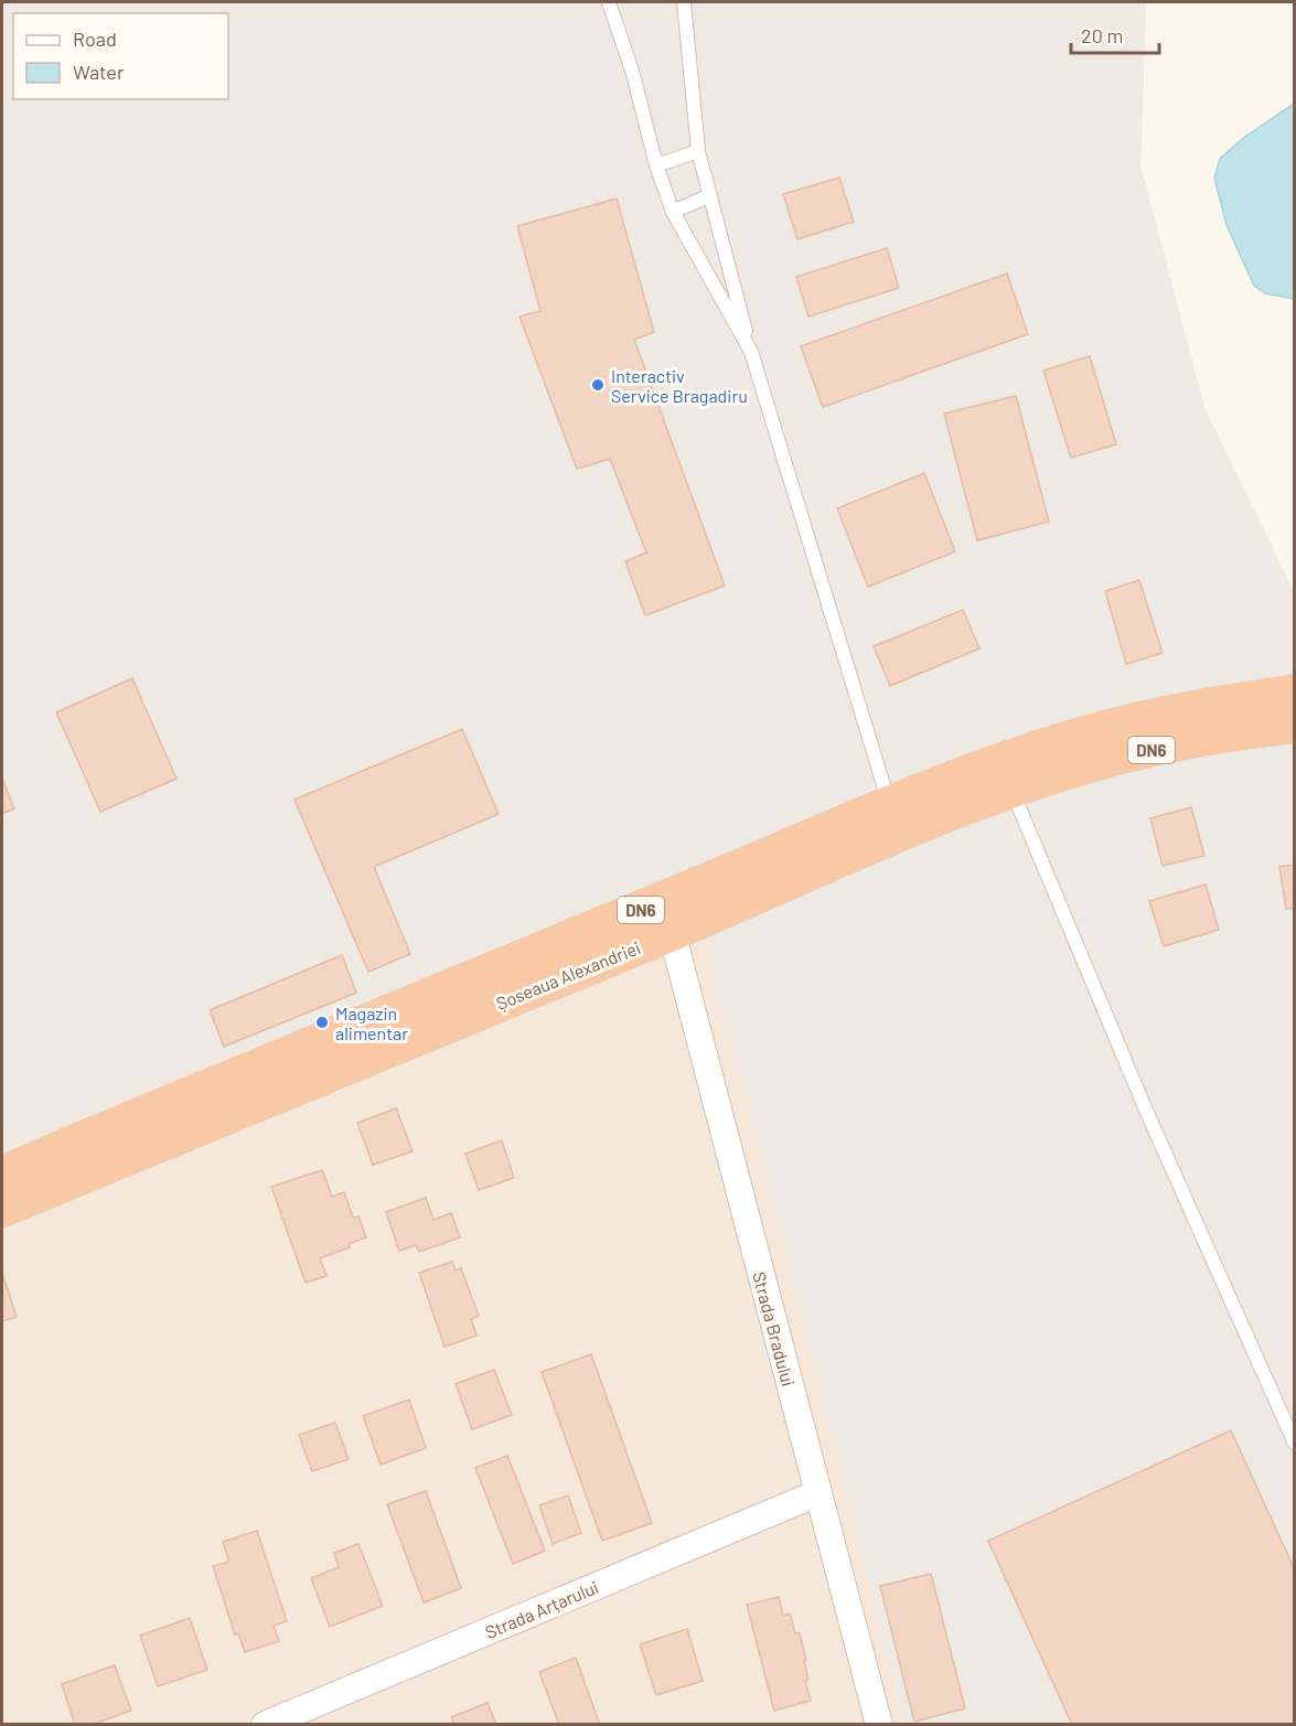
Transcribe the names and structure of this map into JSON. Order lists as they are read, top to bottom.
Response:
{
  "streets": {
    "highway": ["DN6", "Șoseaua Alexandriei"],
    "street": ["Strada Bradului", "Strada Arțarului"]
  },
  "crossings": [
    ["Șoseaua Alexandriei", "Strada Bradului"],
    ["Strada Bradului", "Strada Arțarului"]
  ],
  "places": ["Interactiv Service Bragadiru", "Magazin alimentar"],
  "legend": ["Road", "Water"],
  "scale_bar": "20 m"
}
